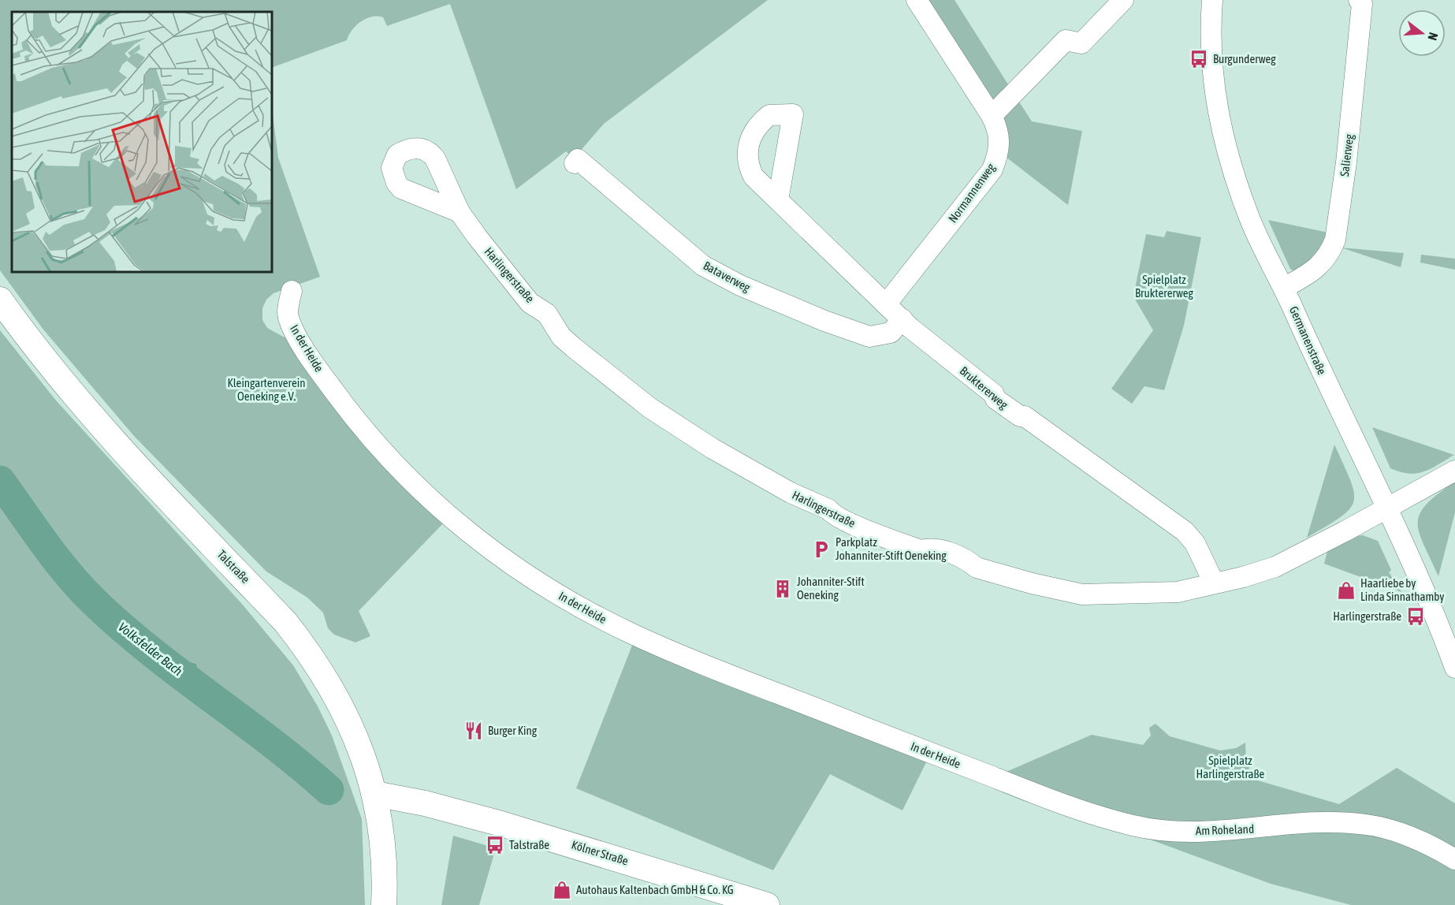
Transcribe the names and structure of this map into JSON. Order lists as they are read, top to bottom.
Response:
{
  "streets": {
    "main road": ["Talstraße", "Kölner Straße"],
    "street": [
      "Salierweg",
      "Normannenweg",
      "Harlingerstraße",
      "Bataverweg",
      "Germanenstraße",
      "In der Heide",
      "Bruktererweg",
      "Am Roheland"
    ]
  },
  "crossings": [
    ["Salierweg", "Germanenstraße"],
    ["Normannenweg", "Bruktererweg"],
    ["Harlingerstraße", "Germanenstraße"],
    ["Harlingerstraße", "Bruktererweg"],
    ["Bataverweg", "Bruktererweg"],
    ["In der Heide", "Am Roheland"],
    ["Talstraße", "Kölner Straße"]
  ],
  "water": ["Volksfelder Bach"],
  "parks": ["Spielplatz Bruktererweg", "Kleingartenverein Oeneking e.V.", "Spielplatz Harlingerstraße"],
  "places": {
    "bus stop": ["Burgunderweg", "Harlingerstraße", "Talstraße"],
    "parking": ["Parkplatz Johanniter-Stift Oeneking"],
    "building": ["Johanniter-Stift Oeneking"],
    "shop": ["Haarliebe by Linda Sinnathamby", "Autohaus Kaltenbach GmbH & Co. KG"],
    "restaurant": ["Burger King"]
  },
  "north": "right"
}
